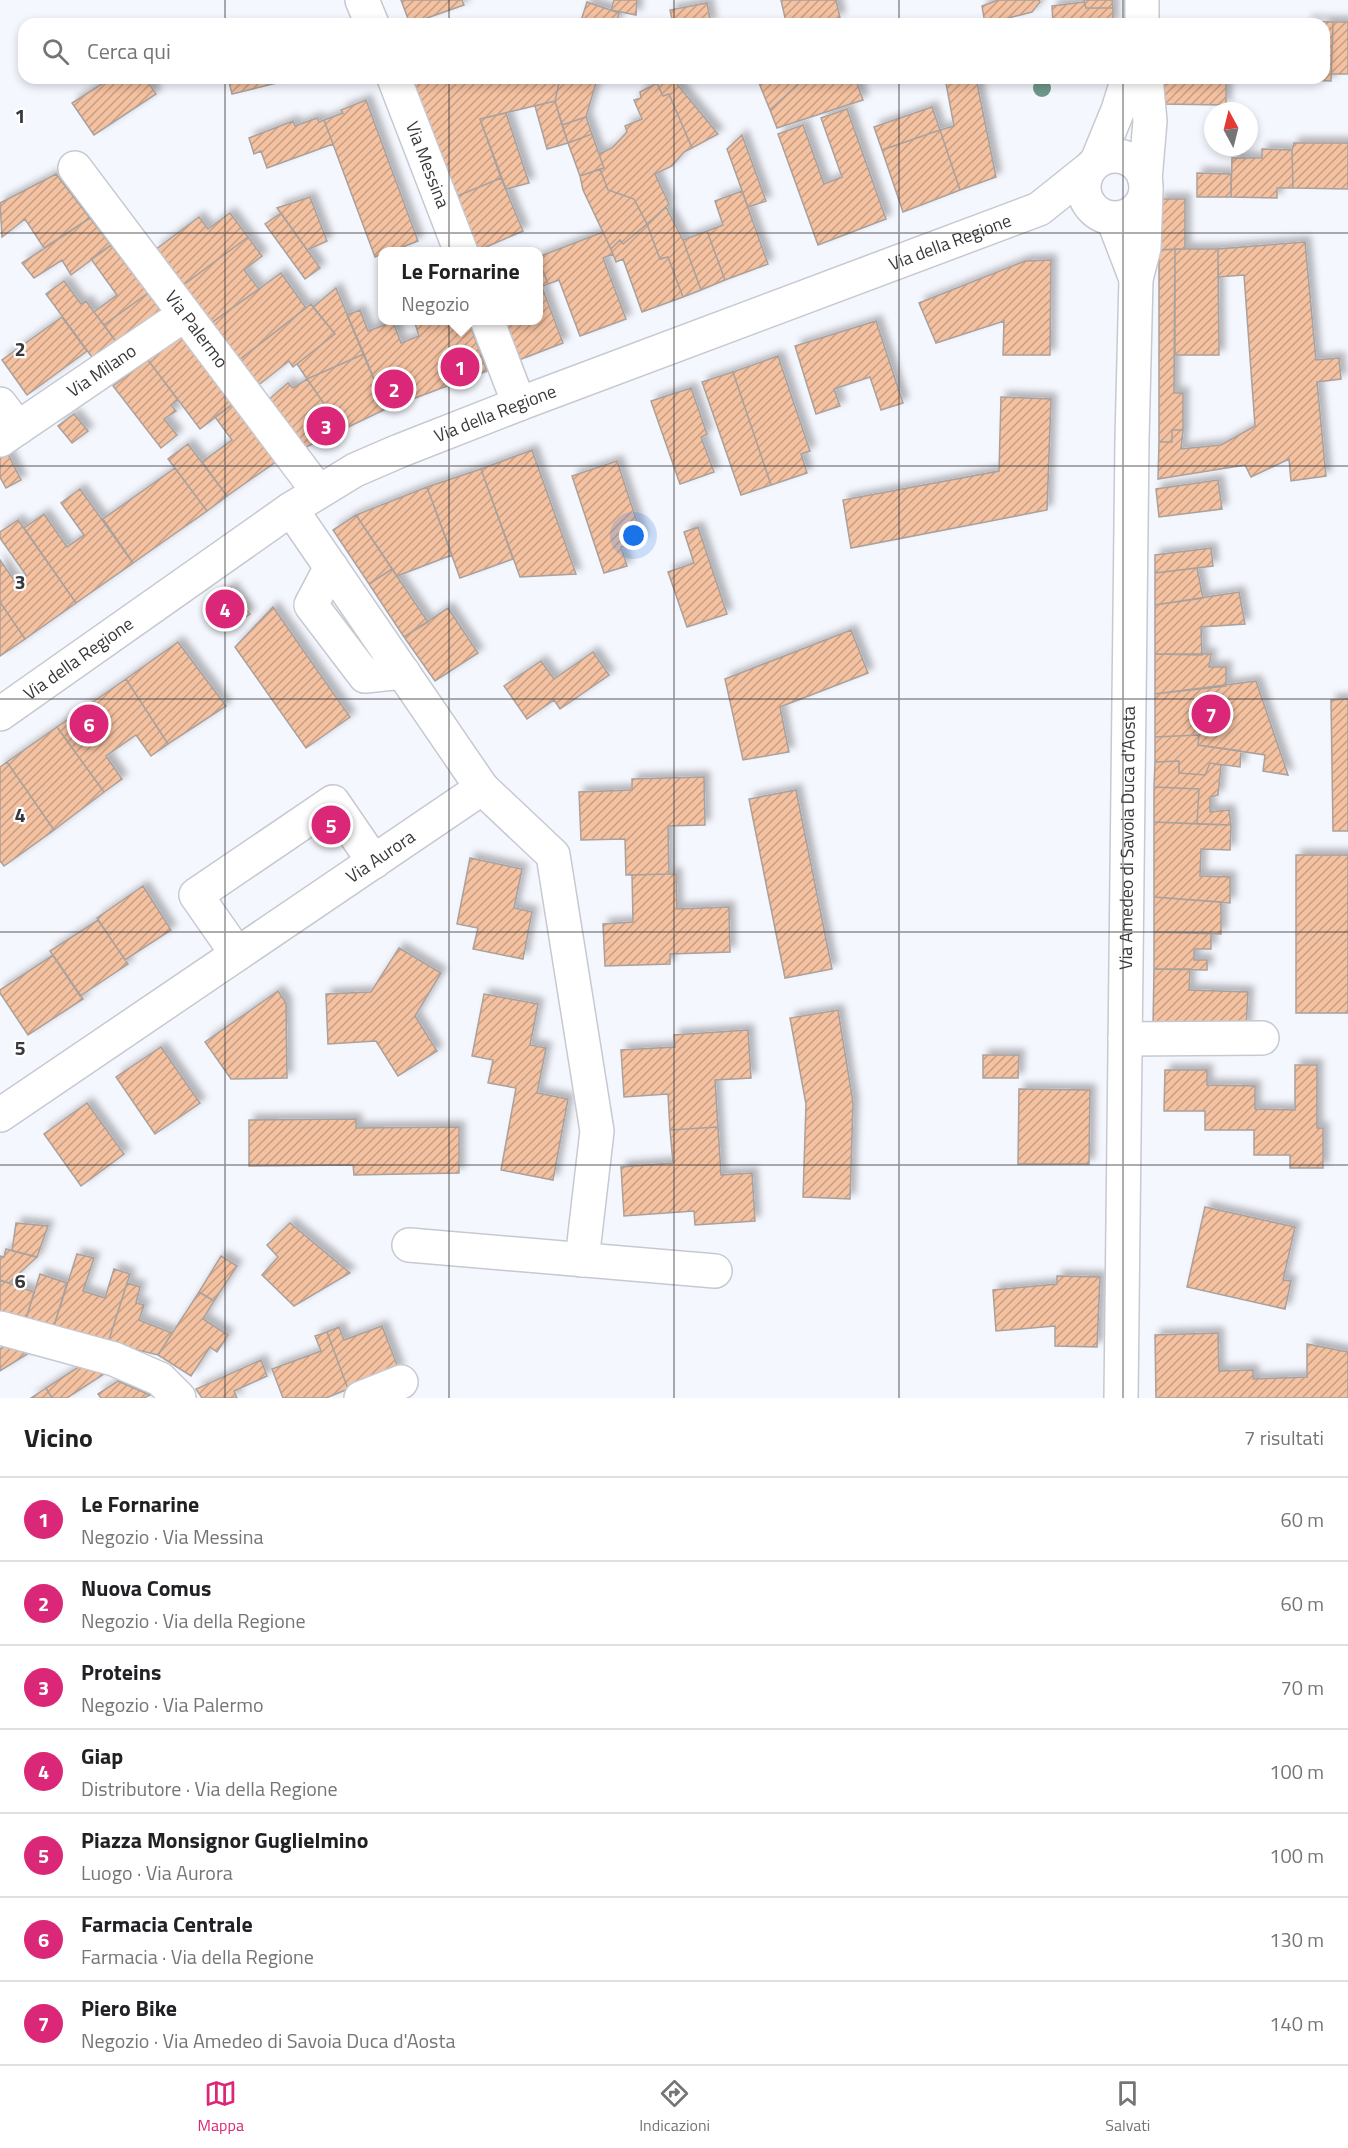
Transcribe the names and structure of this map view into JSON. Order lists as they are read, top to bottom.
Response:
{
  "streets": {
    "street": [
      "Via Messina",
      "Via della Regione",
      "Via Palermo",
      "Via Milano",
      "Via Amedeo di Savoia Duca d'Aosta",
      "Via Aurora"
    ]
  },
  "crossings": [
    ["Via della Regione", "Via Palermo"],
    ["Via Palermo", "Via Milano"]
  ],
  "north": "top",
  "page": {
    "search": "Cerca qui",
    "popup": ["Le Fornarine", "Negozio"],
    "pins": [
      "1",
      "2",
      "3",
      "4",
      "7",
      "6",
      "5"
    ],
    "heading": ["Vicino", "7 risultati"],
    "list": [
      {
        "mark": "1",
        "name": "Le Fornarine",
        "note": "Negozio · Via Messina",
        "value": "60 m"
      },
      {
        "mark": "2",
        "name": "Nuova Comus",
        "note": "Negozio · Via della Regione",
        "value": "60 m"
      },
      {
        "mark": "3",
        "name": "Proteins",
        "note": "Negozio · Via Palermo",
        "value": "70 m"
      },
      {
        "mark": "4",
        "name": "Giap",
        "note": "Distributore · Via della Regione",
        "value": "100 m"
      },
      {
        "mark": "5",
        "name": "Piazza Monsignor Guglielmino",
        "note": "Luogo · Via Aurora",
        "value": "100 m"
      },
      {
        "mark": "6",
        "name": "Farmacia Centrale",
        "note": "Farmacia · Via della Regione",
        "value": "130 m"
      },
      {
        "mark": "7",
        "name": "Piero Bike",
        "note": "Negozio · Via Amedeo di Savoia Duca d'Aosta",
        "value": "140 m"
      }
    ],
    "nav": ["Mappa", "Indicazioni", "Salvati"]
  },
  "grid": {
    "rows": [
      "1",
      "2",
      "3",
      "4",
      "5",
      "6"
    ]
  }
}
